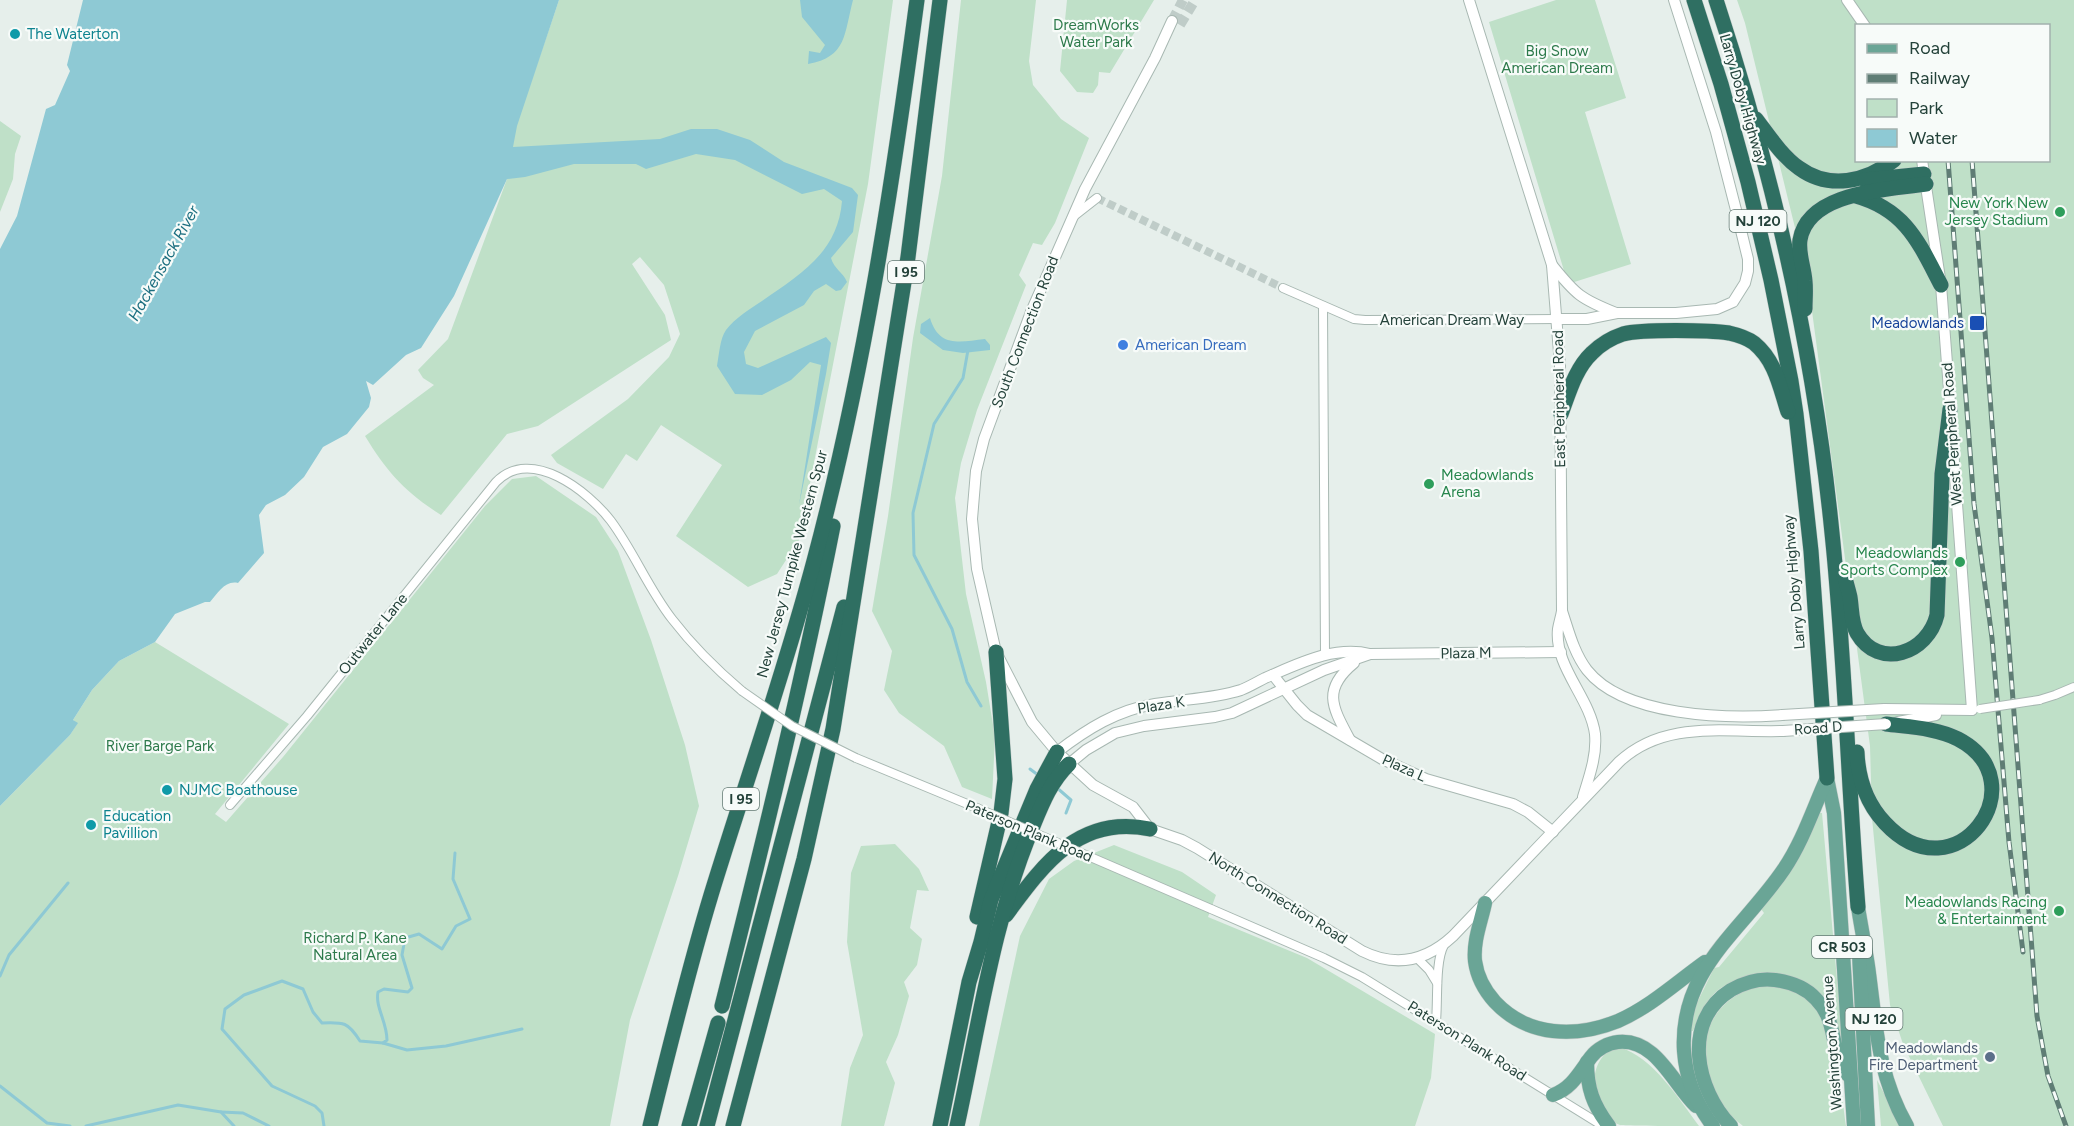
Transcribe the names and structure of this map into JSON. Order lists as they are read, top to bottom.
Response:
{
  "streets": {
    "highway": [
      "Larry Doby Highway",
      "NJ 120",
      "I 95",
      "New Jersey Turnpike Western Spur"
    ],
    "main road": ["CR 503", "Washington Avenue"],
    "street": [
      "American Dream Way",
      "South Connection Road",
      "East Peripheral Road",
      "West Peripheral Road",
      "Outwater Lane",
      "Plaza M",
      "Plaza K",
      "Road D",
      "Plaza L",
      "Paterson Plank Road",
      "North Connection Road"
    ]
  },
  "crossings": [
    ["Larry Doby Highway", "Washington Avenue"],
    ["American Dream Way", "East Peripheral Road"],
    ["East Peripheral Road", "Plaza M"],
    ["East Peripheral Road", "Road D"],
    ["East Peripheral Road", "North Connection Road"],
    ["West Peripheral Road", "Road D"],
    ["Outwater Lane", "Paterson Plank Road"],
    ["Plaza M", "Plaza K"],
    ["Plaza M", "Plaza L"],
    ["Plaza K", "Plaza L"],
    ["Road D", "North Connection Road"],
    ["Plaza L", "North Connection Road"]
  ],
  "water": ["Hackensack River"],
  "parks": [
    "DreamWorks Water Park",
    "Big Snow American Dream",
    "River Barge Park",
    "Richard P. Kane Natural Area"
  ],
  "places": {
    "other": [
      "The Waterton",
      "New York New Jersey Stadium",
      "American Dream",
      "Meadowlands Arena",
      "Meadowlands Sports Complex",
      "NJMC Boathouse",
      "Education Pavillion",
      "Meadowlands Racing & Entertainment",
      "Meadowlands Fire Department"
    ],
    "transit": ["Meadowlands"]
  },
  "legend": [
    "Road",
    "Railway",
    "Park",
    "Water"
  ]
}
